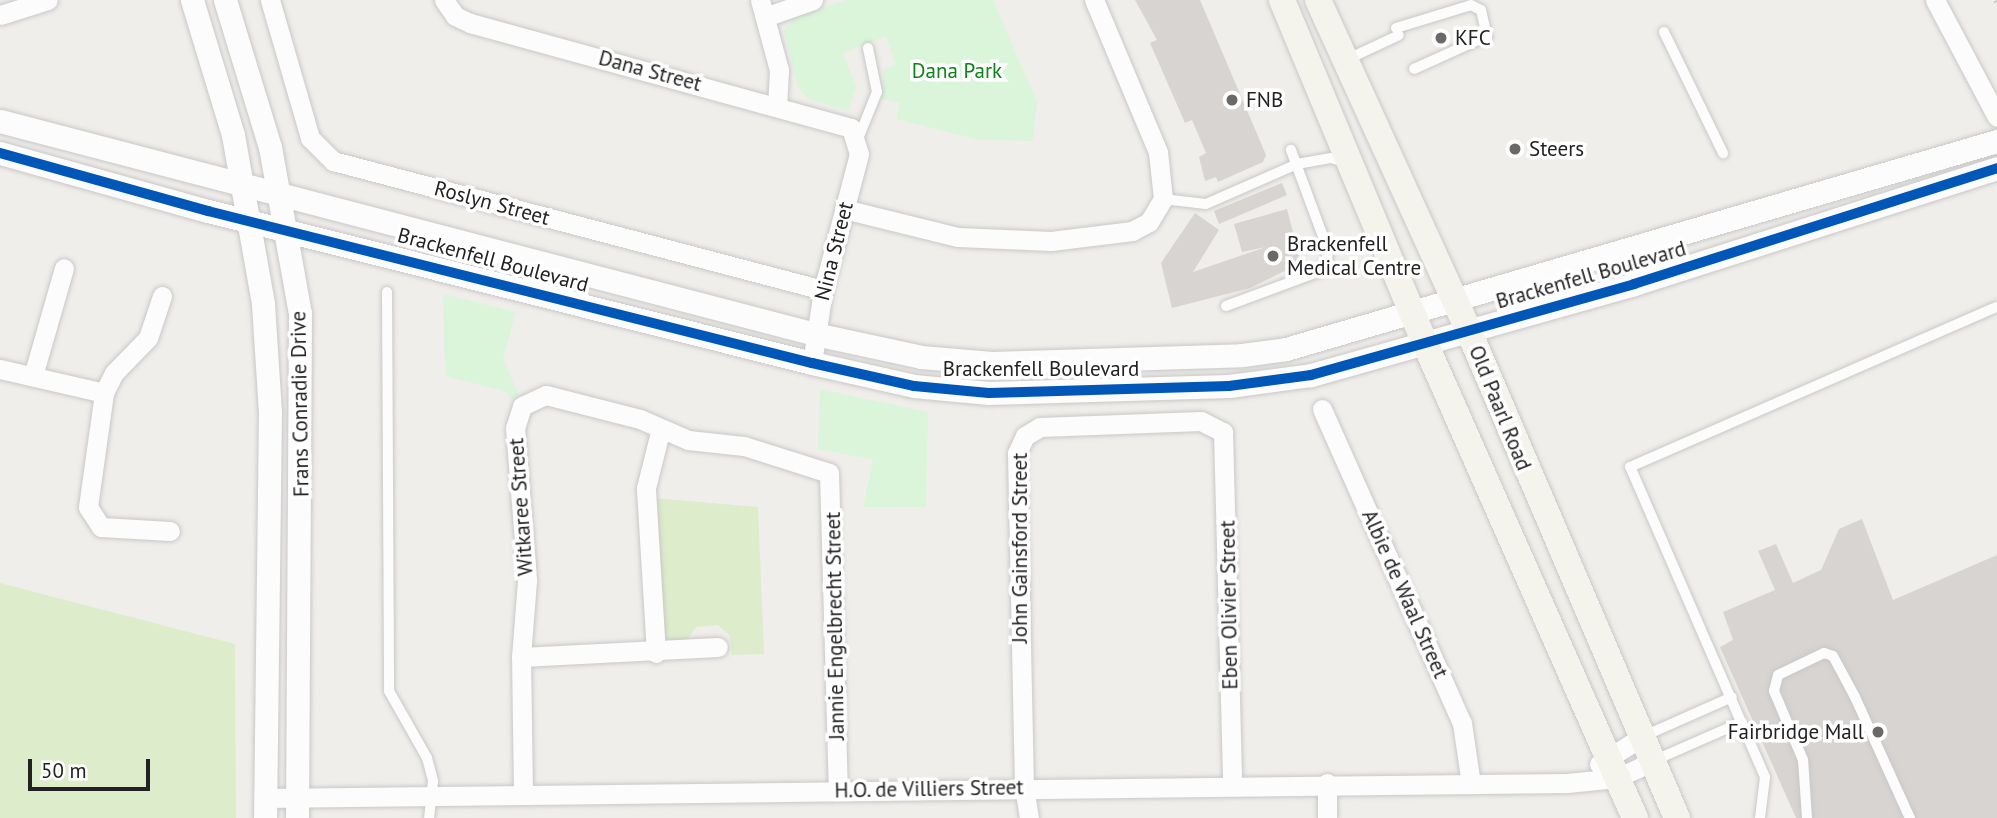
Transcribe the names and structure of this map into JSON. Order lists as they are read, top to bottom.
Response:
{
  "streets": {
    "main road": ["Old Paarl Road"],
    "street": [
      "Dana Street",
      "Roslyn Street",
      "Nina Street",
      "Brackenfell Boulevard",
      "Frans Conradie Drive",
      "Witkaree Street",
      "John Gainsford Street",
      "Albie de Waal Street",
      "Eben Olivier Street",
      "Jannie Engelbrecht Street",
      "H.O. de Villiers Street"
    ]
  },
  "crossings": [
    ["Dana Street", "Nina Street"],
    ["Roslyn Street", "Nina Street"],
    ["Nina Street", "Brackenfell Boulevard"],
    ["Brackenfell Boulevard", "Frans Conradie Drive"],
    ["Brackenfell Boulevard", "Old Paarl Road"],
    ["Frans Conradie Drive", "H.O. de Villiers Street"],
    ["Old Paarl Road", "H.O. de Villiers Street"],
    ["Witkaree Street", "Jannie Engelbrecht Street"],
    ["Witkaree Street", "H.O. de Villiers Street"],
    ["John Gainsford Street", "Eben Olivier Street"],
    ["John Gainsford Street", "H.O. de Villiers Street"],
    ["Albie de Waal Street", "H.O. de Villiers Street"],
    ["Eben Olivier Street", "H.O. de Villiers Street"],
    ["Jannie Engelbrecht Street", "H.O. de Villiers Street"]
  ],
  "parks": ["Dana Park"],
  "places": [
    "KFC",
    "FNB",
    "Steers",
    "Brackenfell Medical Centre",
    "Fairbridge Mall"
  ],
  "scale_bar": "50 m"
}
